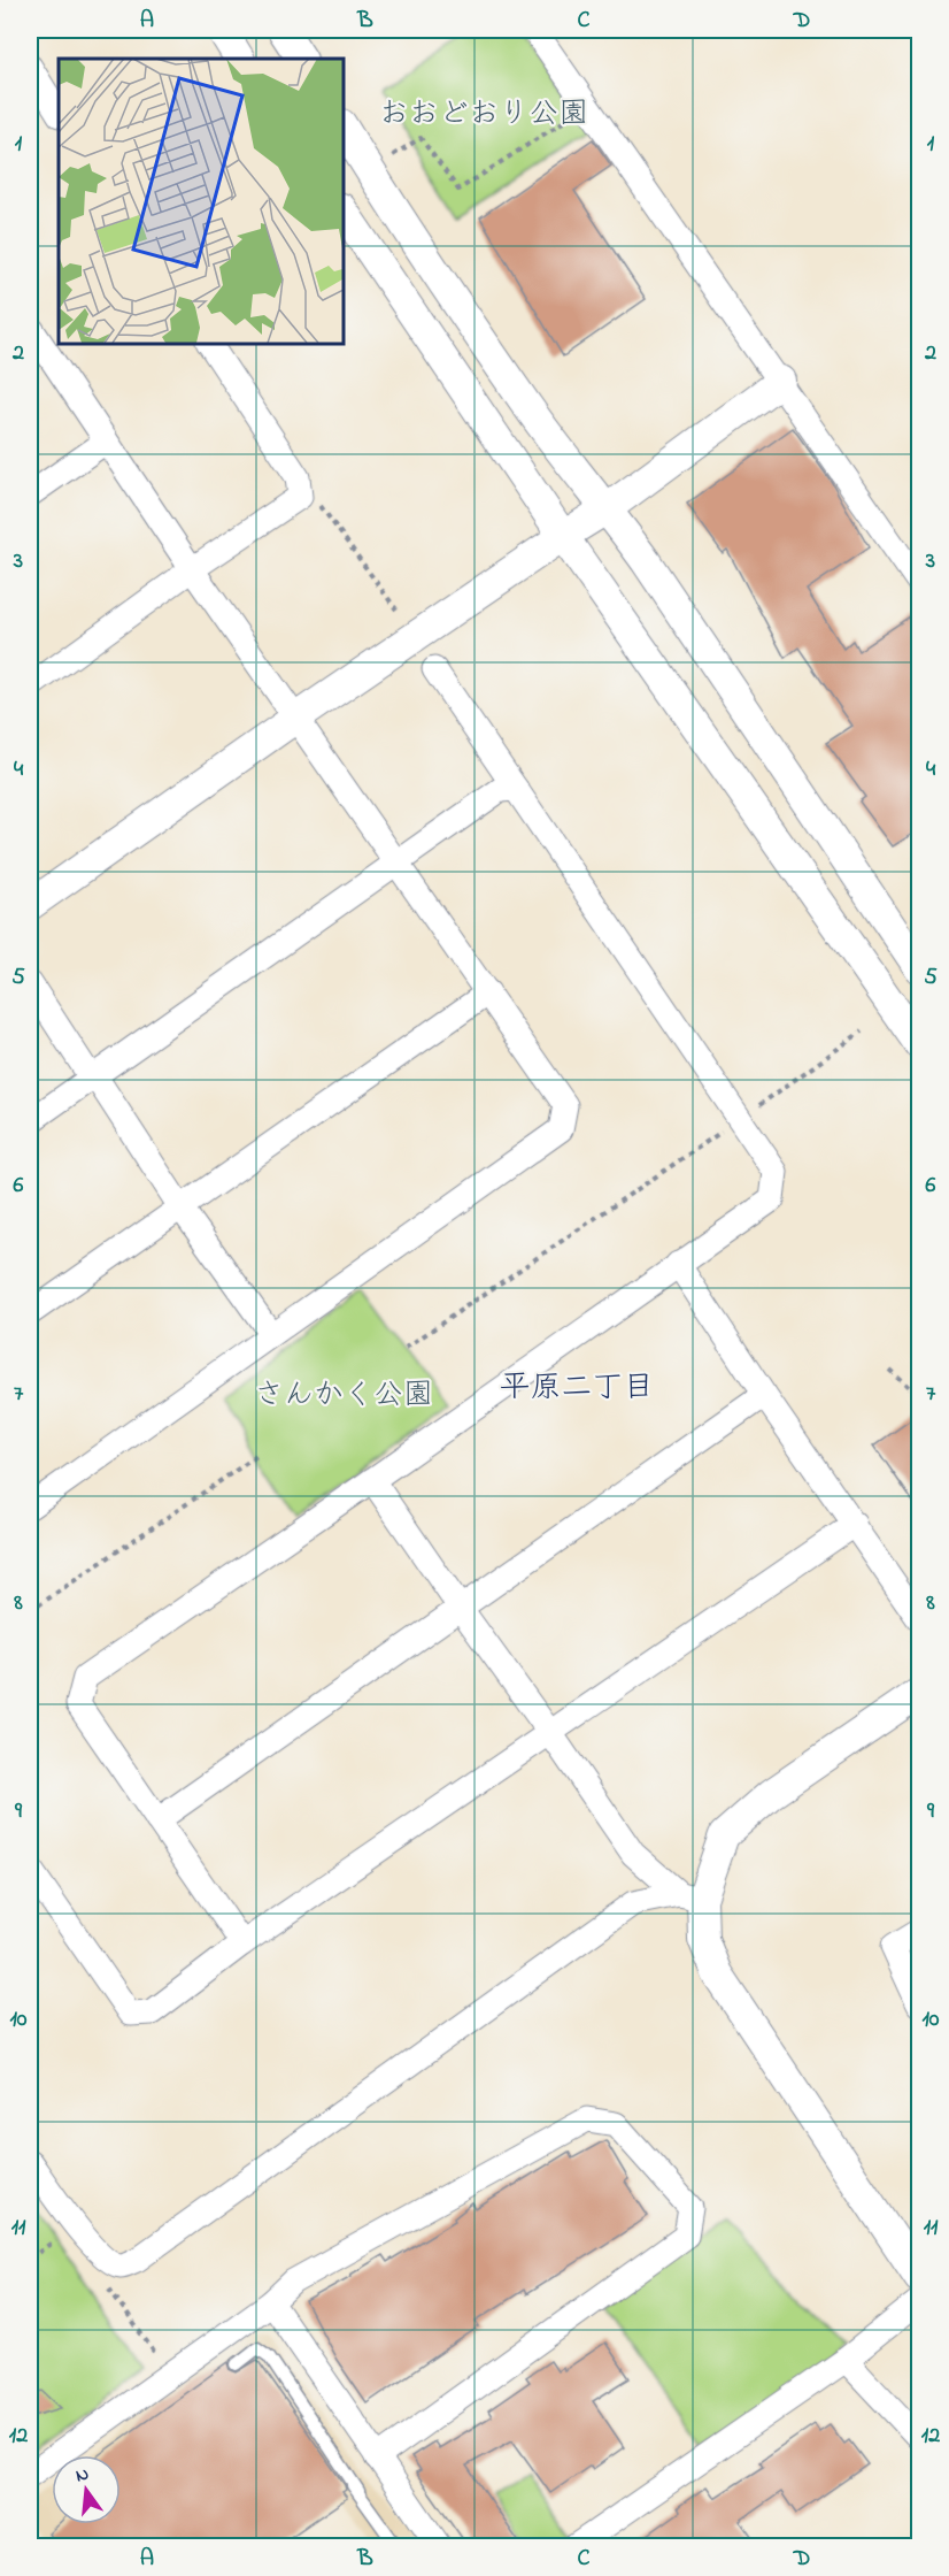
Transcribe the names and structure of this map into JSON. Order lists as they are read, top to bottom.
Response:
{
  "districts": ["平原二丁目"],
  "parks": ["おおどおり公園", "さんかく公園"],
  "north": "top",
  "grid": {
    "columns": [
      "A",
      "B",
      "C",
      "D"
    ],
    "rows": [
      "1",
      "2",
      "3",
      "4",
      "5",
      "6",
      "7",
      "8",
      "9",
      "10",
      "11",
      "12"
    ]
  }
}
